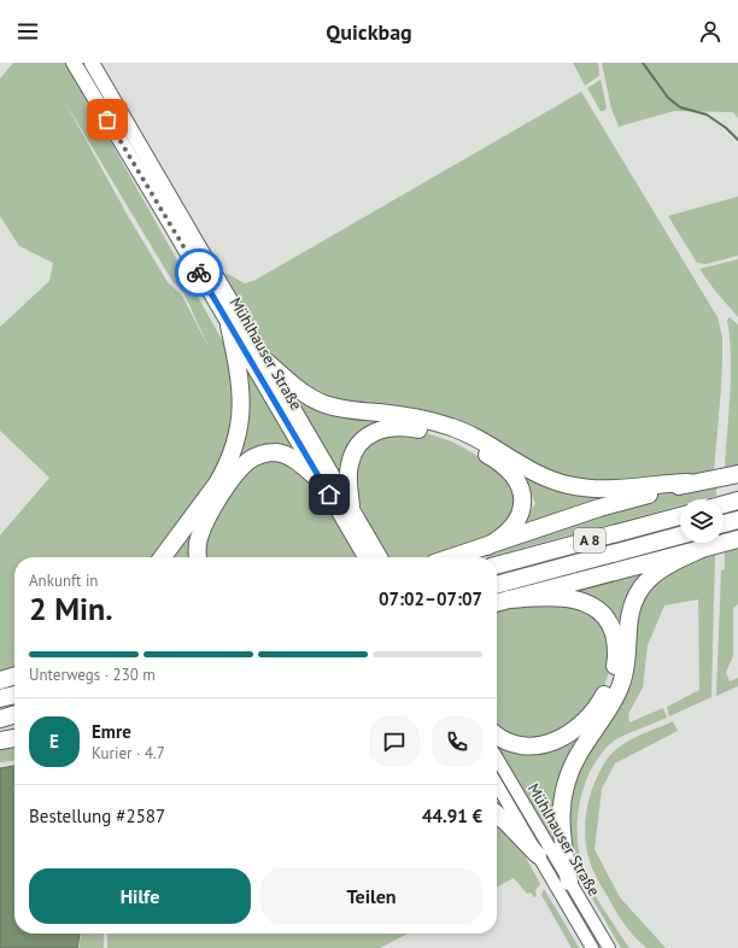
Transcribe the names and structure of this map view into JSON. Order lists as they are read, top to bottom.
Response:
{
  "streets": {
    "highway": ["A 8"],
    "main road": ["Mühlhauser Straße"]
  },
  "page": {
    "header": "Quickbag",
    "heading": ["2 Min.", "Ankunft in", "07:02–07:07"],
    "panel": [
      "Emre",
      "Kurier · 4.7",
      "Bestellung #2587",
      "44.91 €"
    ],
    "bar": "Unterwegs · 230 m",
    "round": "E",
    "buttons": ["Hilfe", "Teilen"]
  }
}
